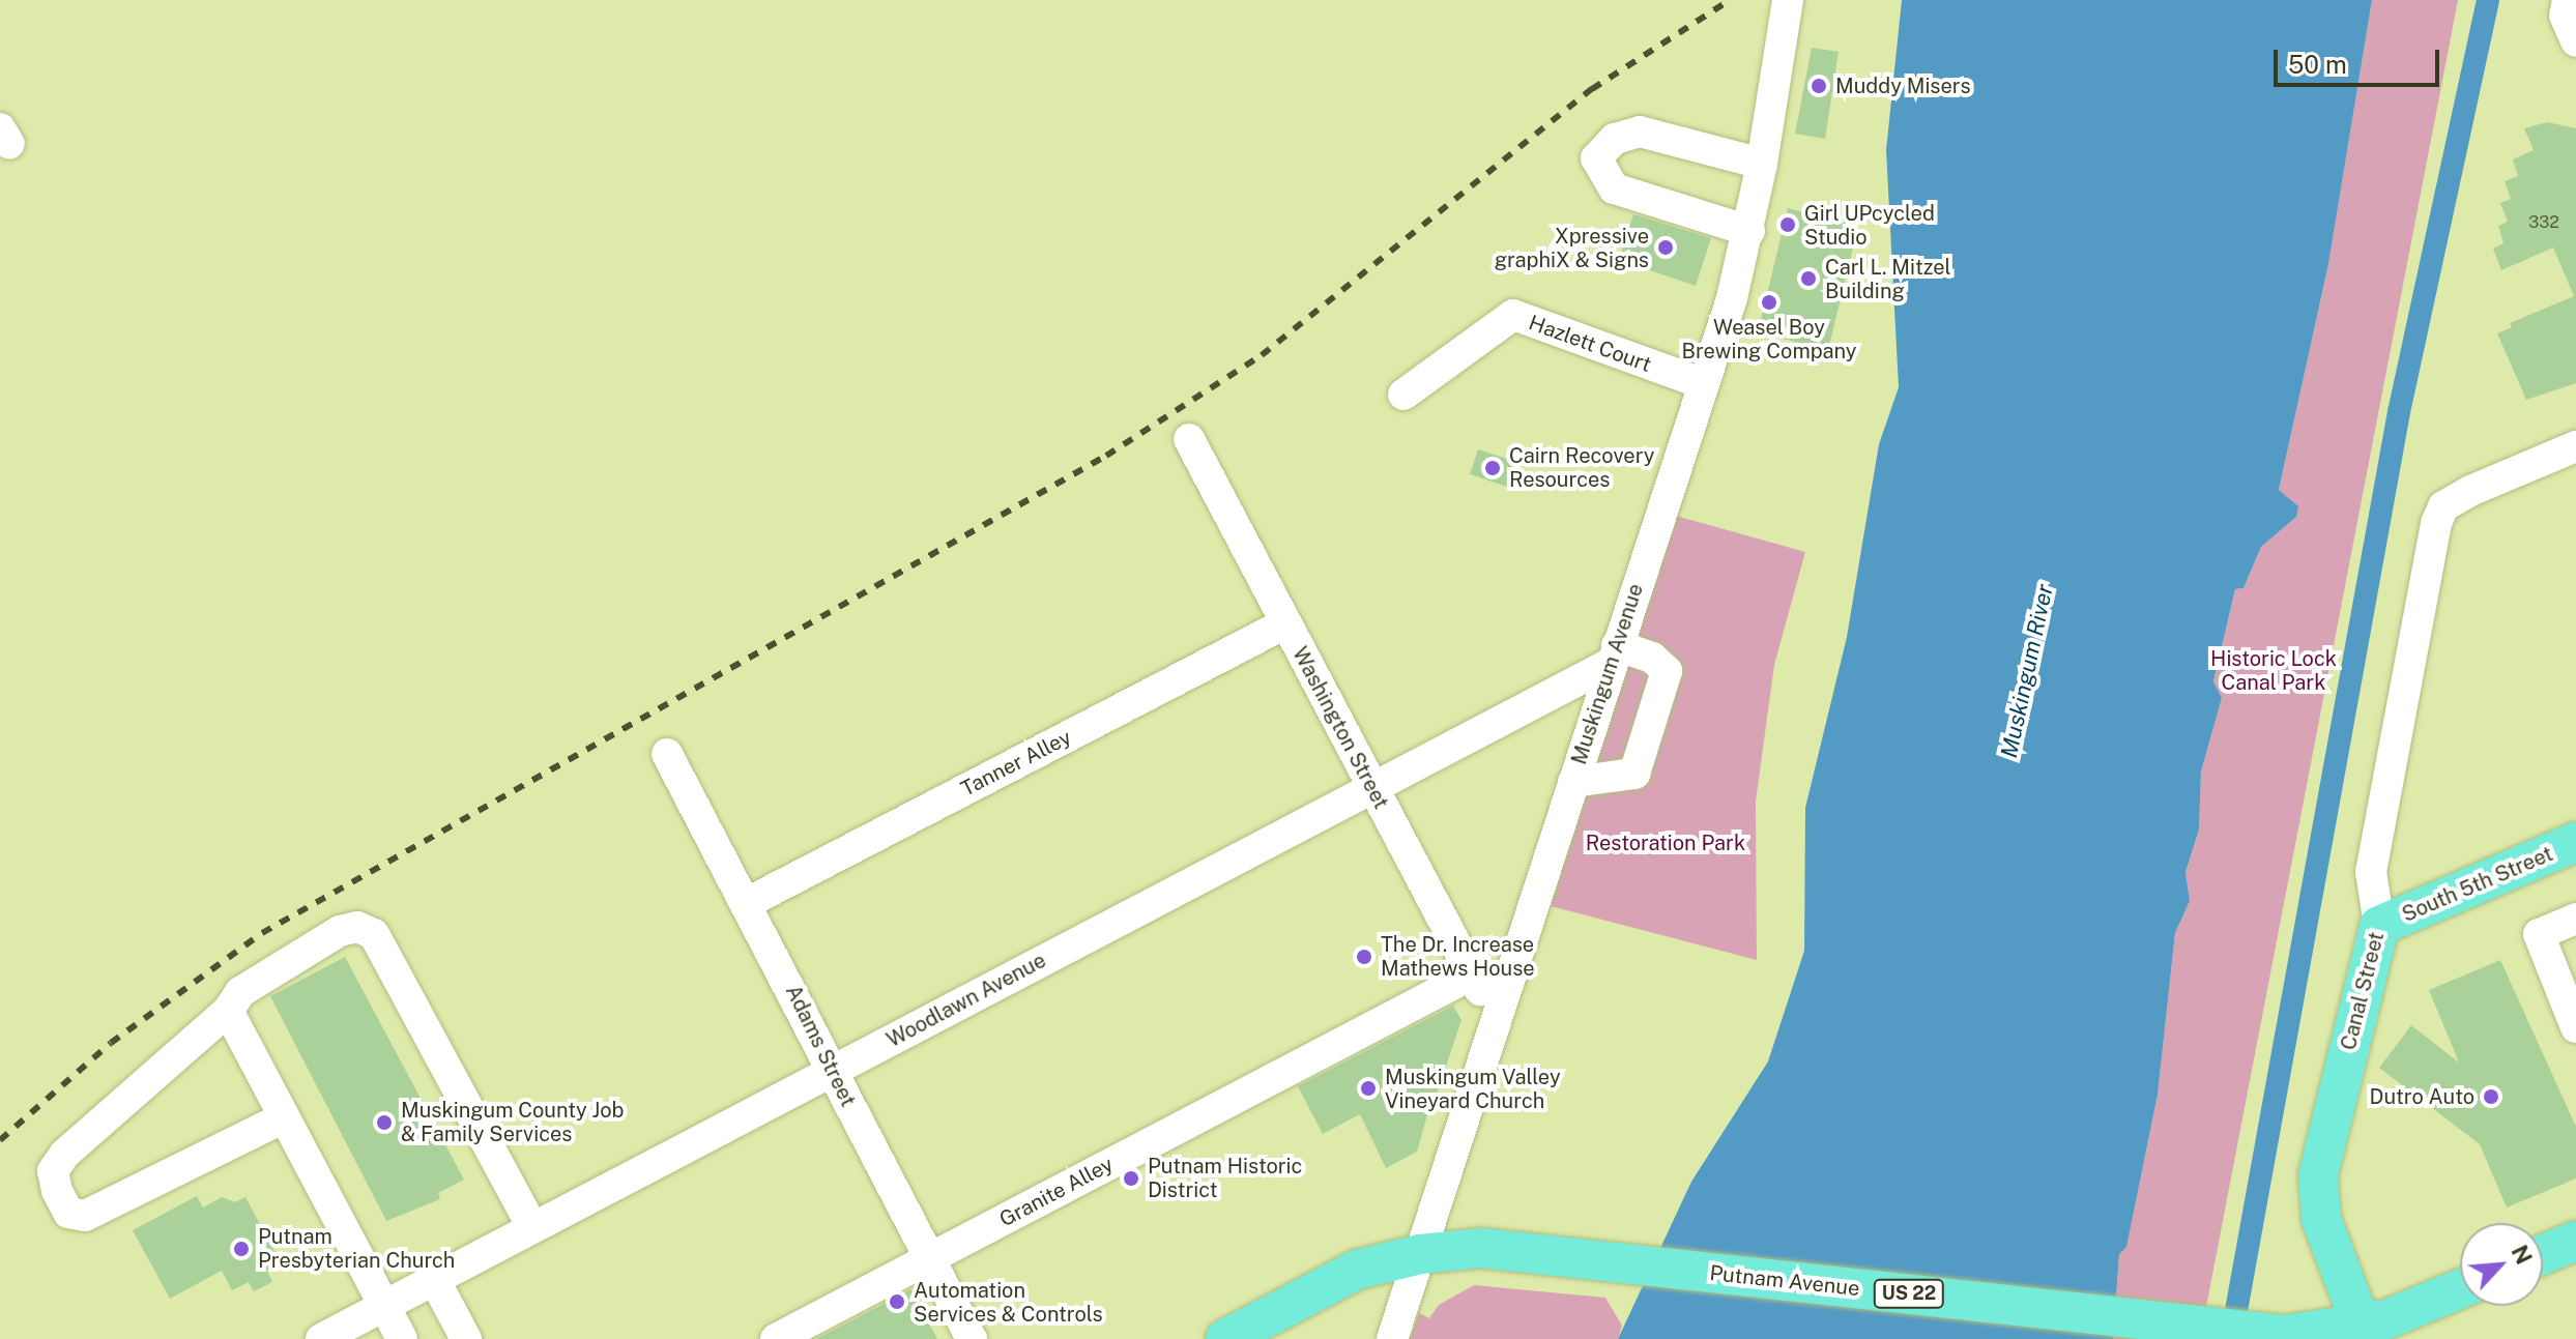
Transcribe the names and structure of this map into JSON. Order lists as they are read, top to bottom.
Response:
{
  "streets": {
    "main road": [
      "South 5th Street",
      "Canal Street",
      "Putnam Avenue",
      "US 22"
    ],
    "street": [
      "Hazlett Court",
      "Muskingum Avenue",
      "Washington Street",
      "Tanner Alley",
      "Woodlawn Avenue",
      "Adams Street",
      "Granite Alley"
    ]
  },
  "crossings": [
    ["Hazlett Court", "Muskingum Avenue"],
    ["Muskingum Avenue", "Washington Street"],
    ["Muskingum Avenue", "Woodlawn Avenue"],
    ["Muskingum Avenue", "Putnam Avenue"],
    ["Washington Street", "Tanner Alley"],
    ["Washington Street", "Woodlawn Avenue"],
    ["Washington Street", "Granite Alley"],
    ["Tanner Alley", "Adams Street"],
    ["South 5th Street", "Canal Street"],
    ["Canal Street", "Putnam Avenue"],
    ["Canal Street", "US 22"],
    ["Woodlawn Avenue", "Adams Street"],
    ["Adams Street", "Granite Alley"],
    ["Putnam Avenue", "US 22"]
  ],
  "water": ["Muskingum River"],
  "parks": ["Historic Lock Canal Park", "Restoration Park"],
  "places": [
    "Muddy Misers",
    "Girl UPcycled Studio",
    "Xpressive graphiX & Signs",
    "Carl L. Mitzel Building",
    "Weasel Boy Brewing Company",
    "Cairn Recovery Resources",
    "The Dr. Increase Mathews House",
    "Muskingum Valley Vineyard Church",
    "Dutro Auto",
    "Muskingum County Job & Family Services",
    "Putnam Historic District",
    "Putnam Presbyterian Church",
    "Automation Services & Controls"
  ],
  "house_numbers": ["332"],
  "scale_bar": "50 m",
  "north": "top right"
}
